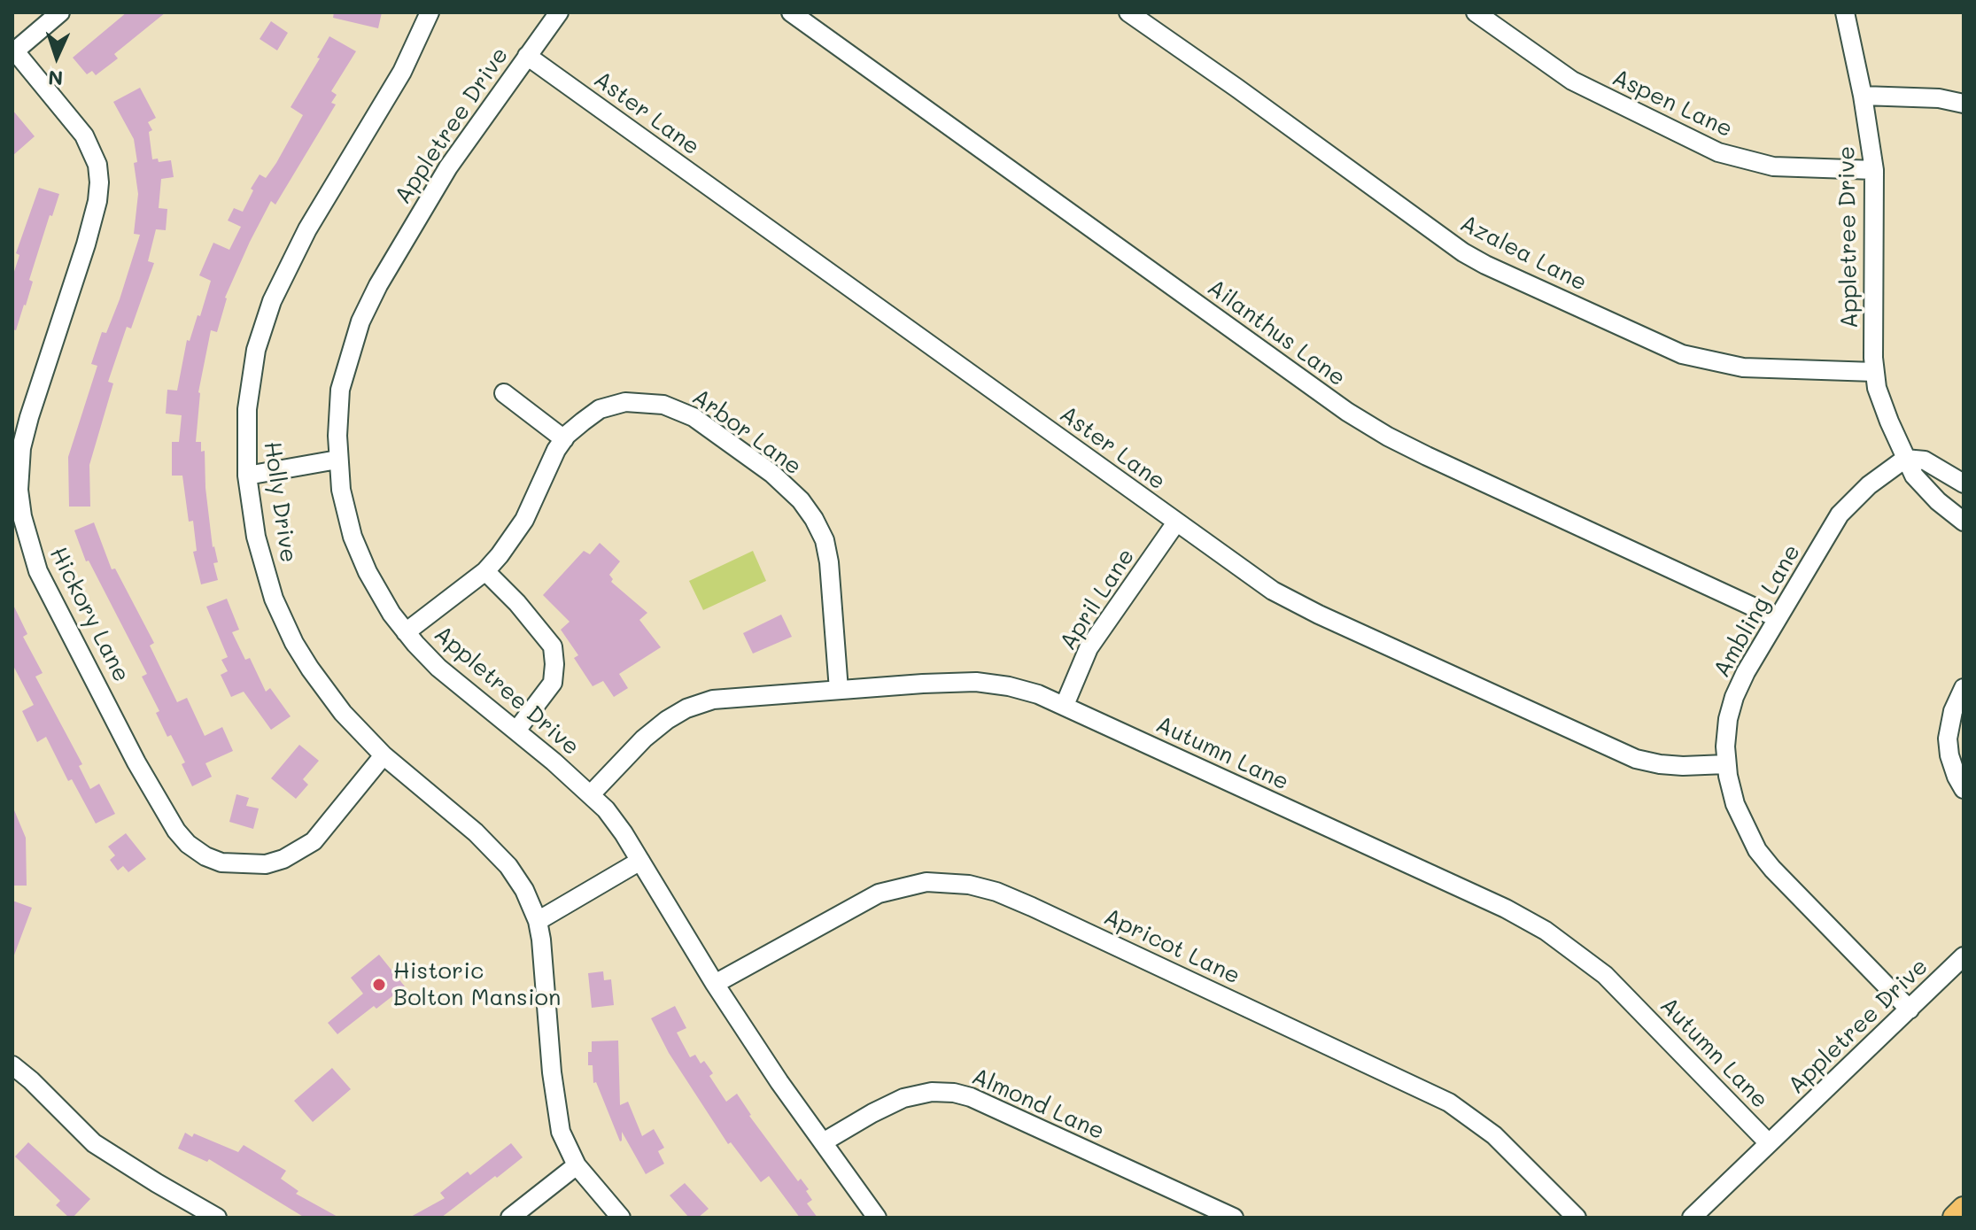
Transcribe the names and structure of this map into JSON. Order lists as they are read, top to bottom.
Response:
{
  "streets": {
    "street": [
      "Aspen Lane",
      "Aster Lane",
      "Appletree Drive",
      "Azalea Lane",
      "Ailanthus Lane",
      "Arbor Lane",
      "Holly Drive",
      "April Lane",
      "Ambling Lane",
      "Hickory Lane",
      "Autumn Lane",
      "Apricot Lane",
      "Almond Lane"
    ]
  },
  "crossings": [
    ["Aspen Lane", "Appletree Drive"],
    ["Aster Lane", "Appletree Drive"],
    ["Aster Lane", "April Lane"],
    ["Aster Lane", "Ambling Lane"],
    ["Appletree Drive", "Azalea Lane"],
    ["Appletree Drive", "Arbor Lane"],
    ["Appletree Drive", "Ambling Lane"],
    ["Appletree Drive", "Autumn Lane"],
    ["Appletree Drive", "Apricot Lane"],
    ["Appletree Drive", "Almond Lane"],
    ["Ailanthus Lane", "Ambling Lane"],
    ["Arbor Lane", "Autumn Lane"],
    ["Holly Drive", "Hickory Lane"],
    ["April Lane", "Autumn Lane"]
  ],
  "places": ["Historic Bolton Mansion"],
  "north": "bottom"
}
